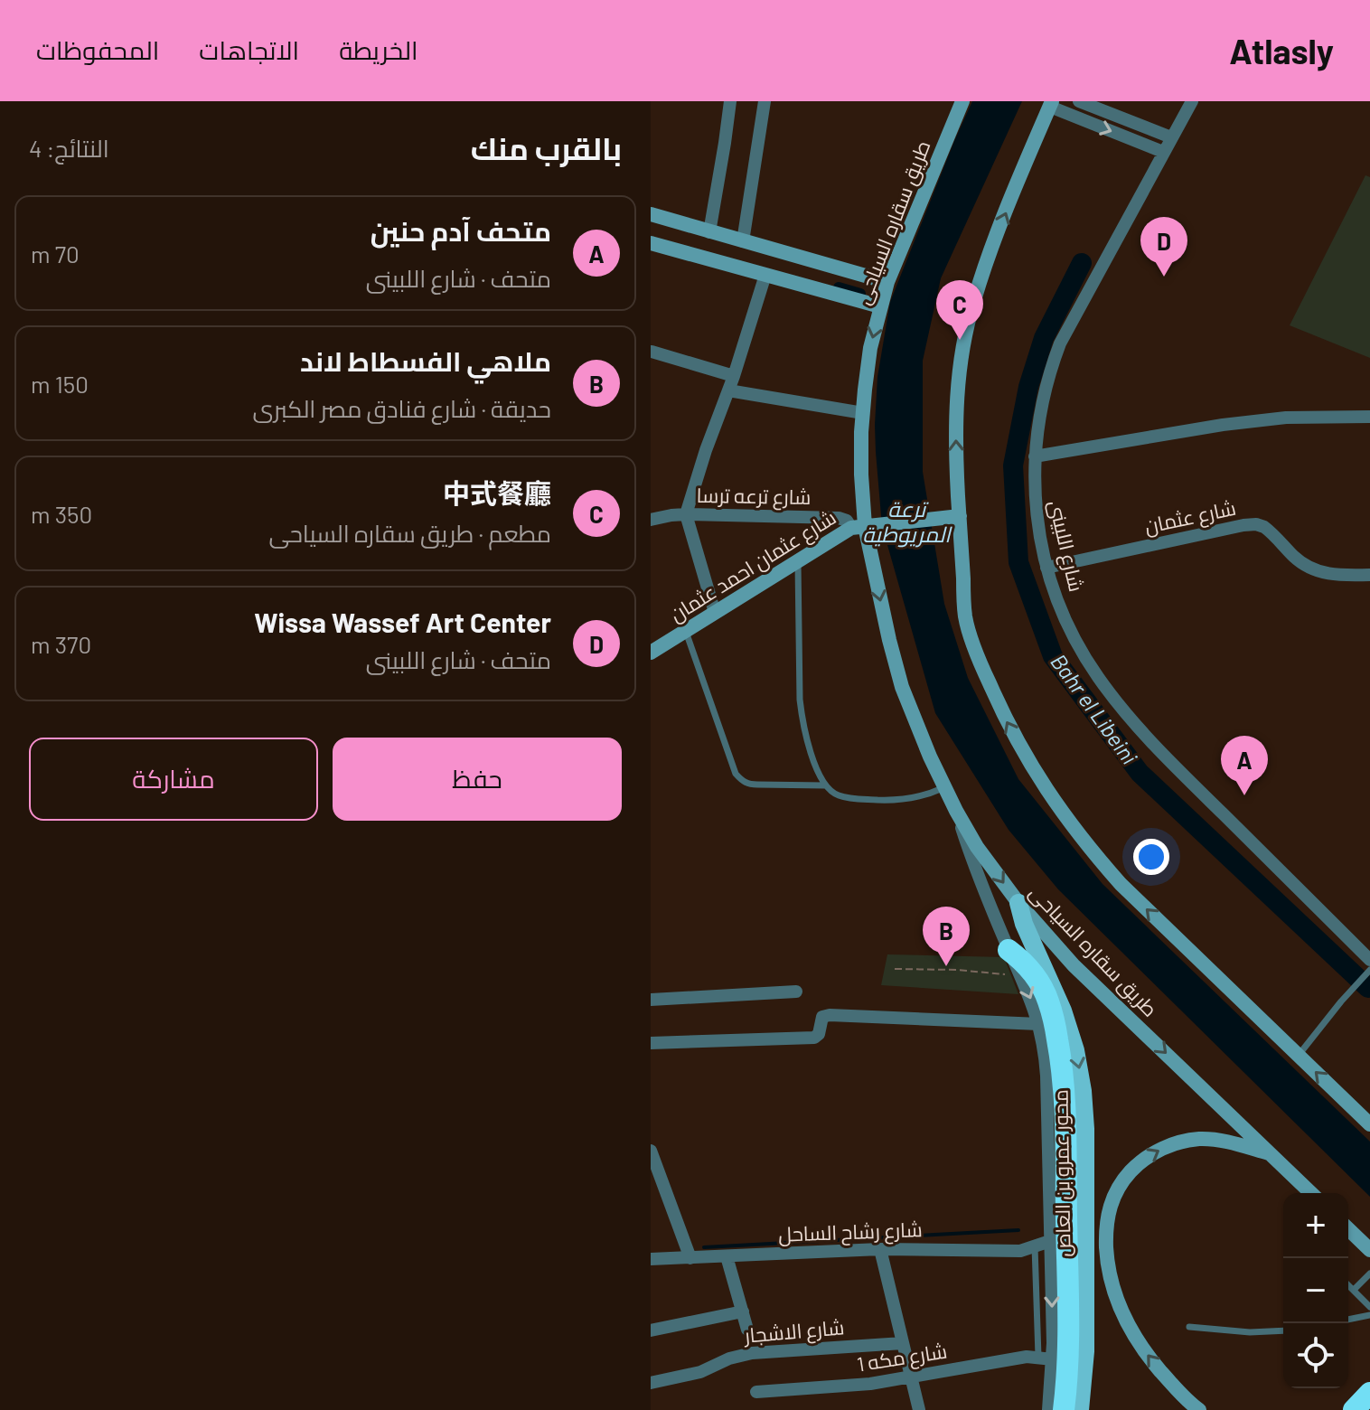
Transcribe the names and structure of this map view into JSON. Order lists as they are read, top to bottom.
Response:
{
  "streets": {
    "main road": ["طريق سقاره السياحى", "شارع عثمان احمد عثمان", "محور عمرو بن العاص"],
    "street": [
      "شارع ترعه ترسا",
      "شارع عثمان",
      "شارع اللبينى",
      "شارع رشاح الساحل",
      "شارع الاشجار",
      "شارع مكه 1"
    ]
  },
  "crossings": [
    ["طريق سقاره السياحى", "شارع ترعه ترسا"],
    ["طريق سقاره السياحى", "شارع عثمان احمد عثمان"],
    ["طريق سقاره السياحى", "محور عمرو بن العاص"],
    ["شارع ترعه ترسا", "شارع عثمان احمد عثمان"],
    ["شارع عثمان", "شارع اللبينى"]
  ],
  "one_way": ["محور عمرو بن العاص"],
  "water": ["ترعة المريوطية", "Bahr el Libeini"],
  "page": {
    "header": "Atlasly",
    "nav": ["الخريطة", "الاتجاهات", "المحفوظات"],
    "heading": ["بالقرب منك", "النتائج: 4"],
    "list": [
      {
        "mark": "A",
        "name": "متحف آدم حنين",
        "note": "متحف · شارع اللبينى",
        "value": "70 m"
      },
      {
        "mark": "B",
        "name": "ملاهي الفسطاط لاند",
        "note": "حديقة · شارع فنادق مصر الكبرى",
        "value": "150 m"
      },
      {
        "mark": "C",
        "name": "中式餐廳",
        "note": "مطعم · طريق سقاره السياحى",
        "value": "350 m"
      },
      {
        "mark": "D",
        "name": "Wissa Wassef Art Center",
        "note": "متحف · شارع اللبينى",
        "value": "370 m"
      }
    ],
    "pins": [
      "D",
      "C",
      "A",
      "B"
    ],
    "buttons": ["حفظ", "مشاركة"],
    "map_buttons": ["+", "−"]
  }
}
